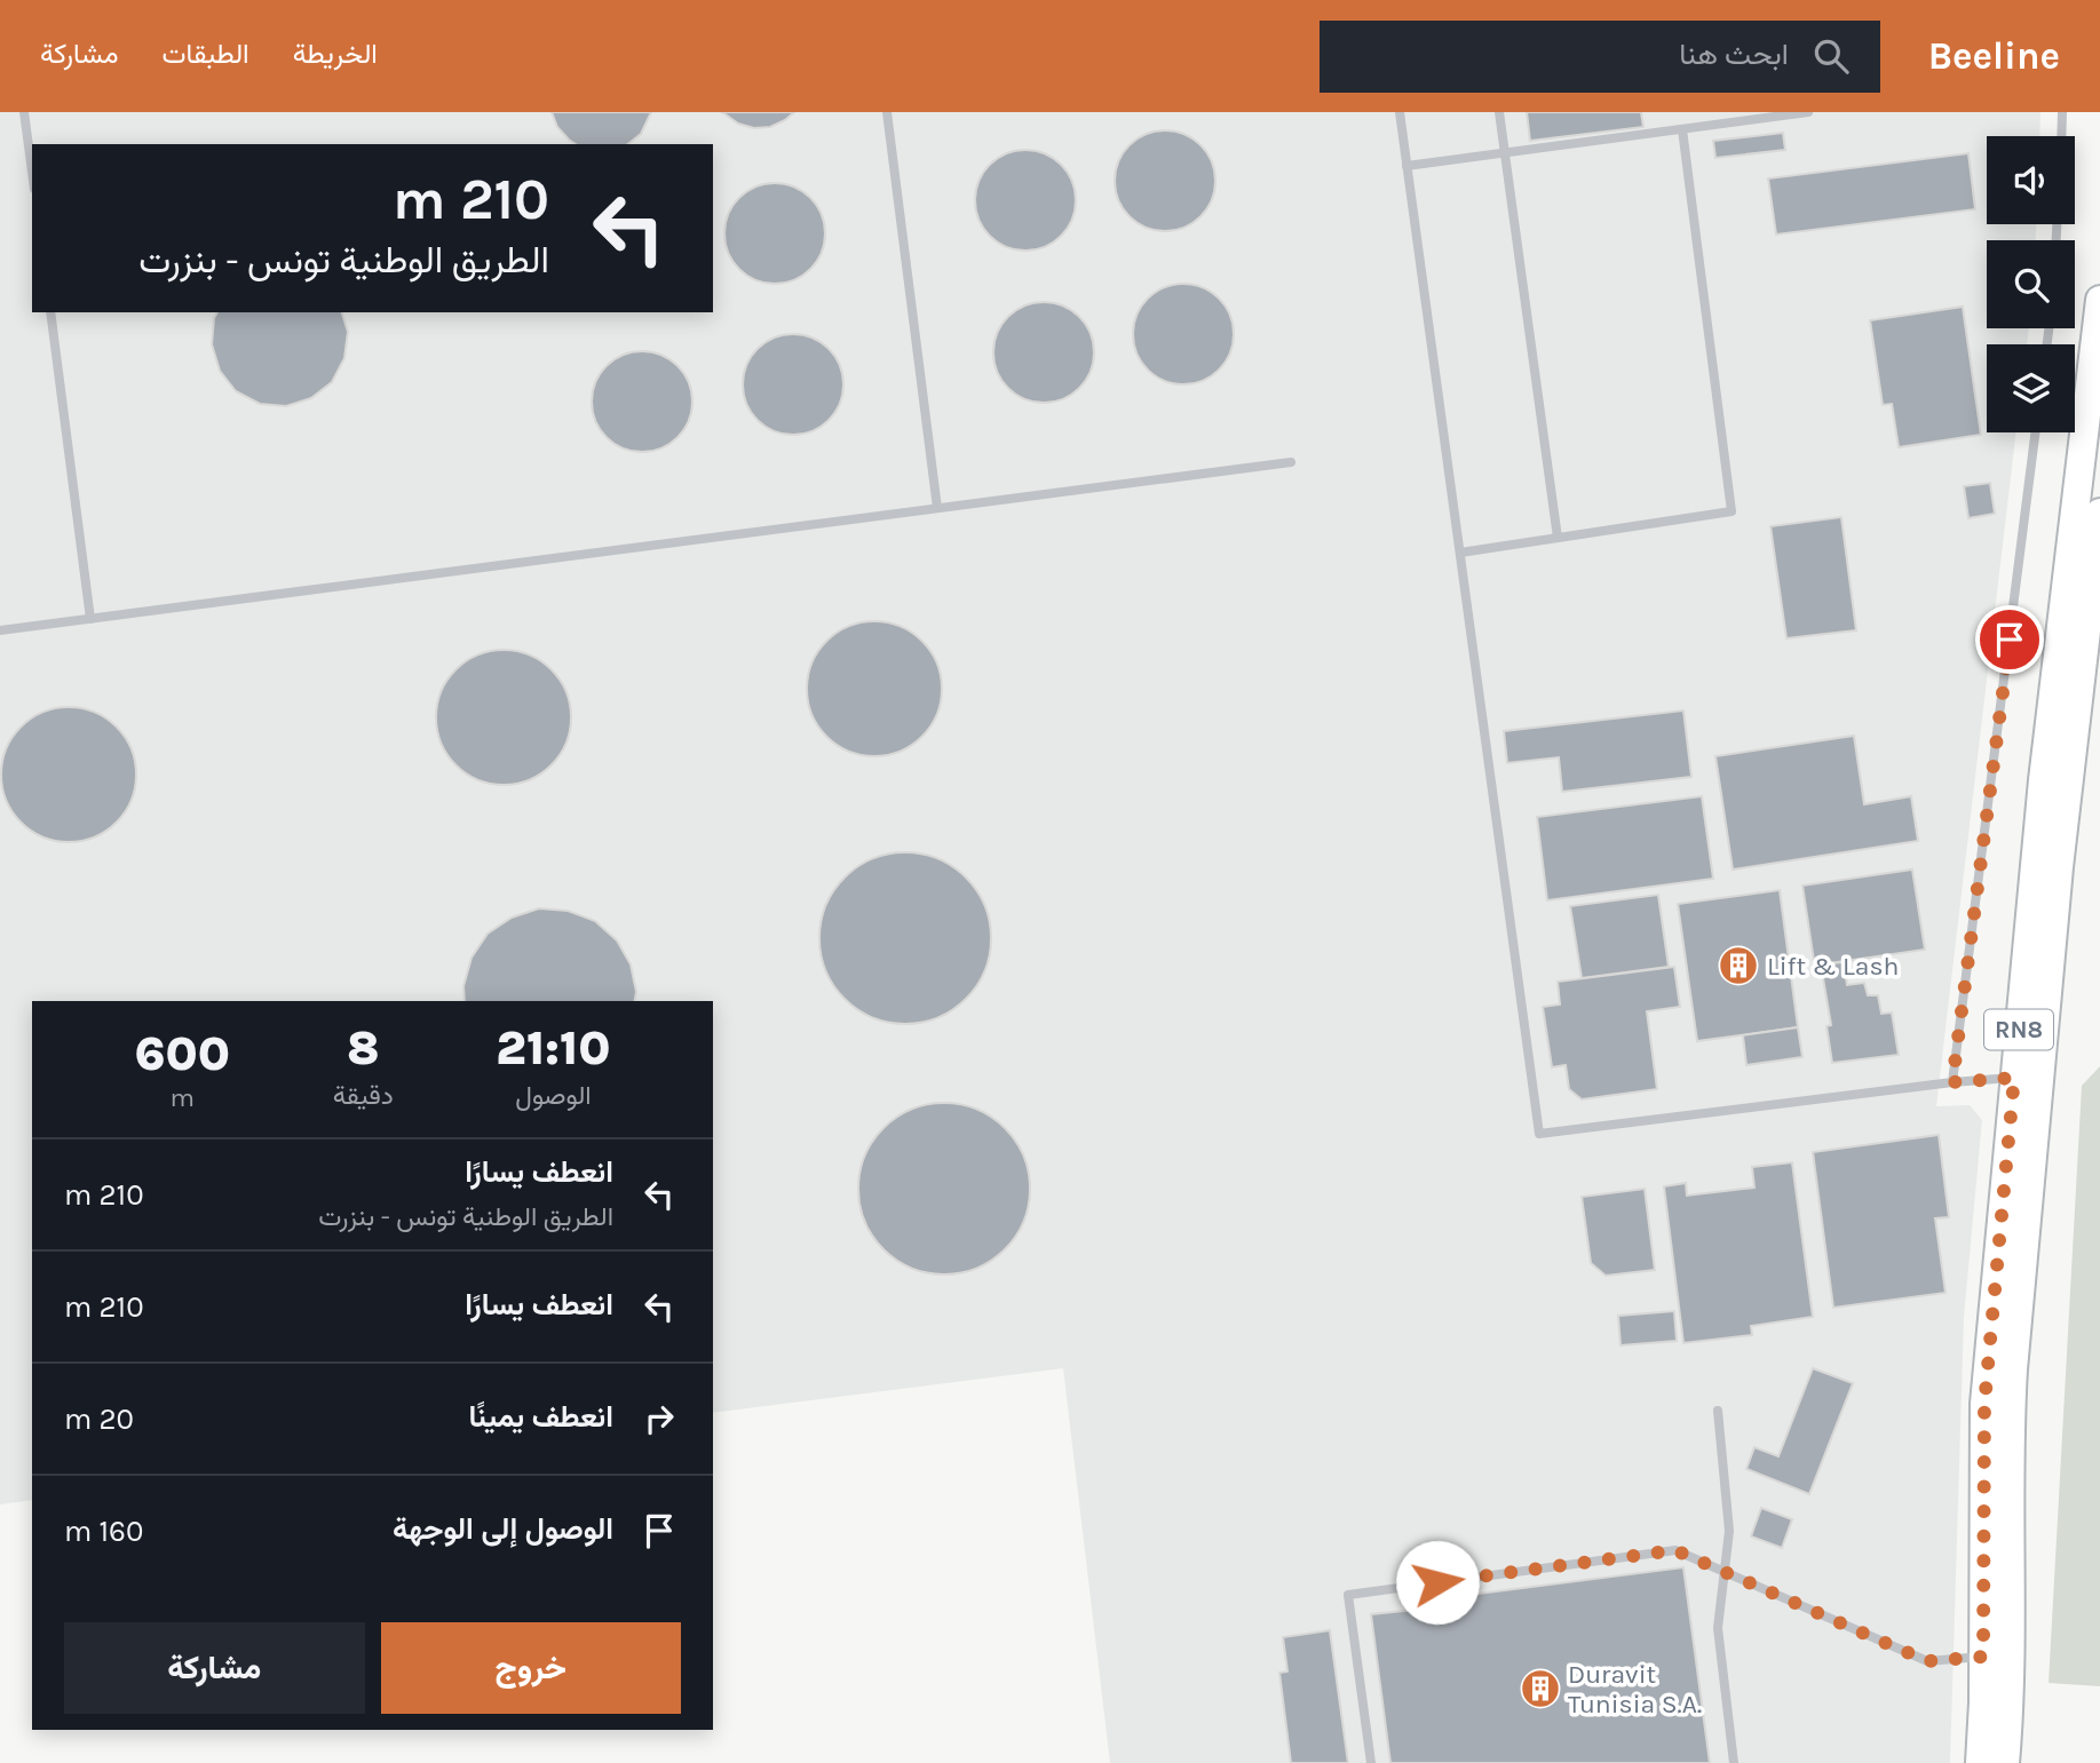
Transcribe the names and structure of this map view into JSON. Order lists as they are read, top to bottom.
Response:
{
  "streets": {
    "main road": ["RN8"]
  },
  "places": {
    "building": ["Lift & Lash", "Duravit Tunisia S.A."]
  },
  "page": {
    "header": "Beeline",
    "search": "ابحث هنا",
    "nav": ["الخريطة", "الطبقات", "مشاركة"],
    "turn": ["210 m", "الطريق الوطنية تونس - بنزرت"],
    "eta": [
      "21:10",
      "الوصول",
      "8",
      "دقيقة",
      "600",
      "m"
    ],
    "list": [
      {
        "name": "انعطف يسارًا",
        "note": "الطريق الوطنية تونس - بنزرت",
        "value": "210 m"
      },
      {
        "name": "انعطف يسارًا",
        "value": "210 m"
      },
      {
        "name": "انعطف يمينًا",
        "value": "20 m"
      },
      {
        "name": "الوصول إلى الوجهة",
        "value": "160 m"
      }
    ],
    "buttons": ["خروج", "مشاركة"]
  }
}
